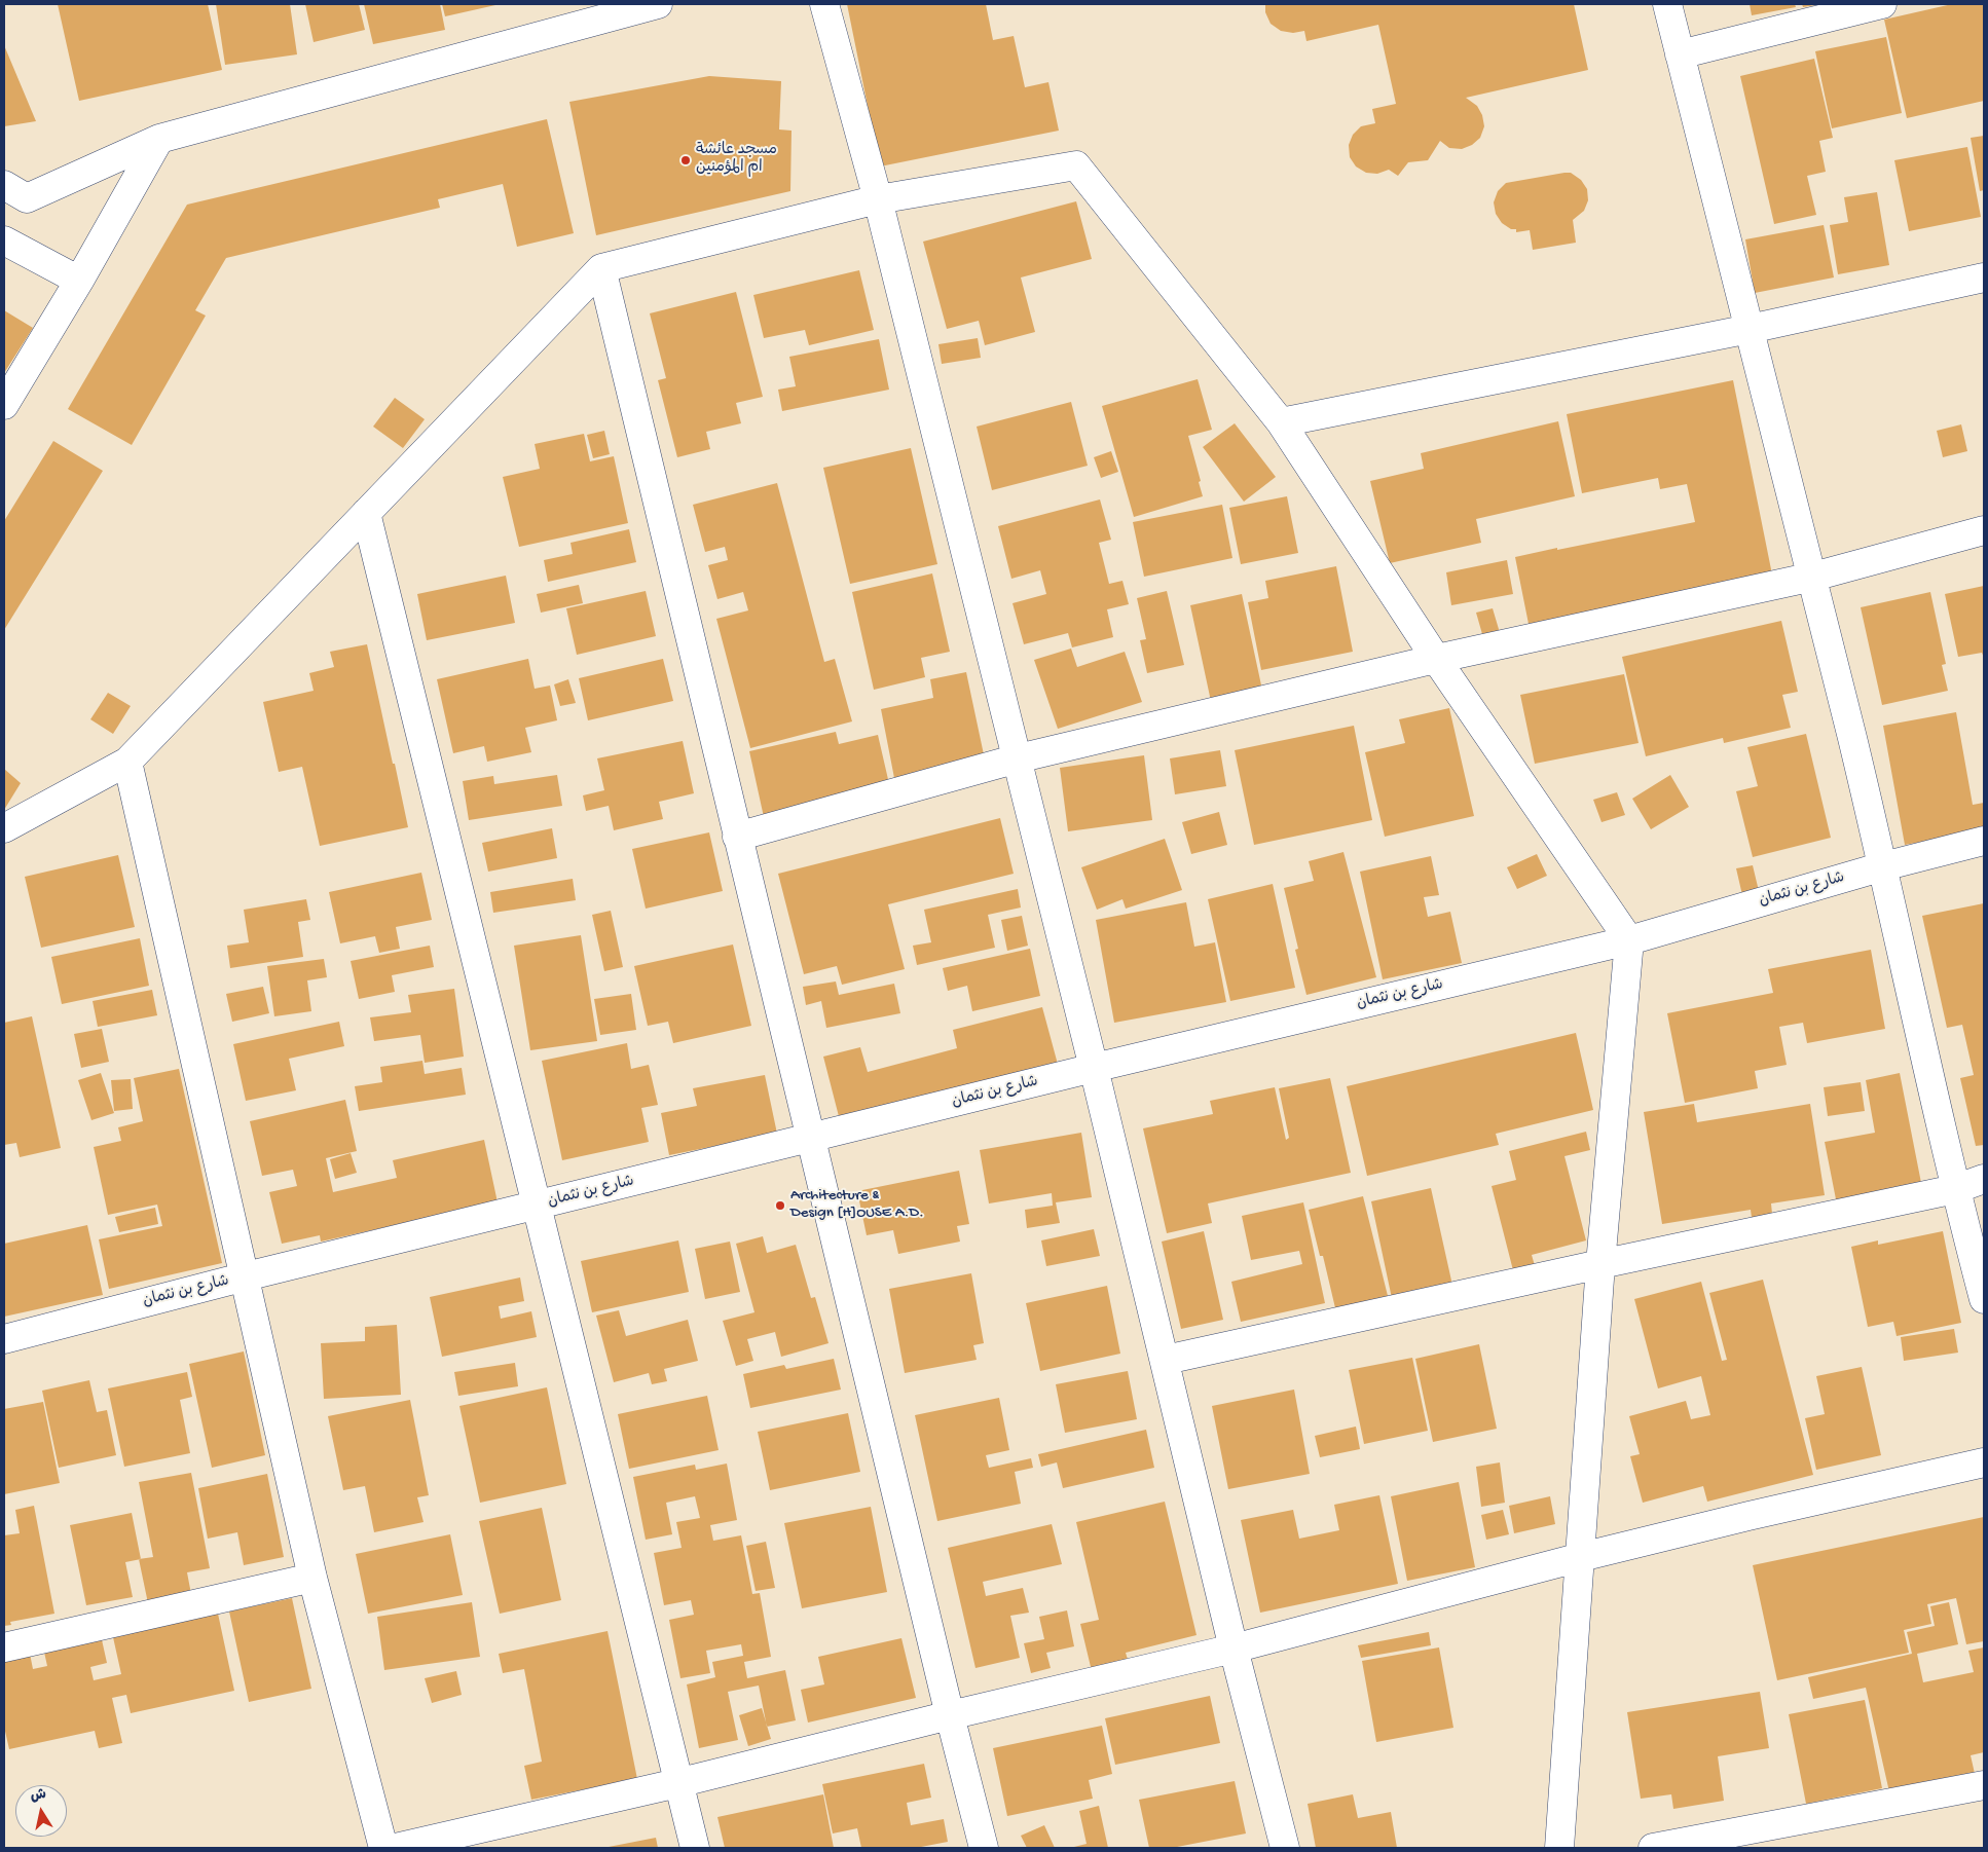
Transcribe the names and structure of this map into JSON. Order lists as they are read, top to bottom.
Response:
{
  "streets": {
    "street": ["شارع بن نثمان"]
  },
  "places": ["مسجد عائشة ام المؤمنين", "Architecture & Design [H]OUSE A.D."],
  "north": "top"
}
